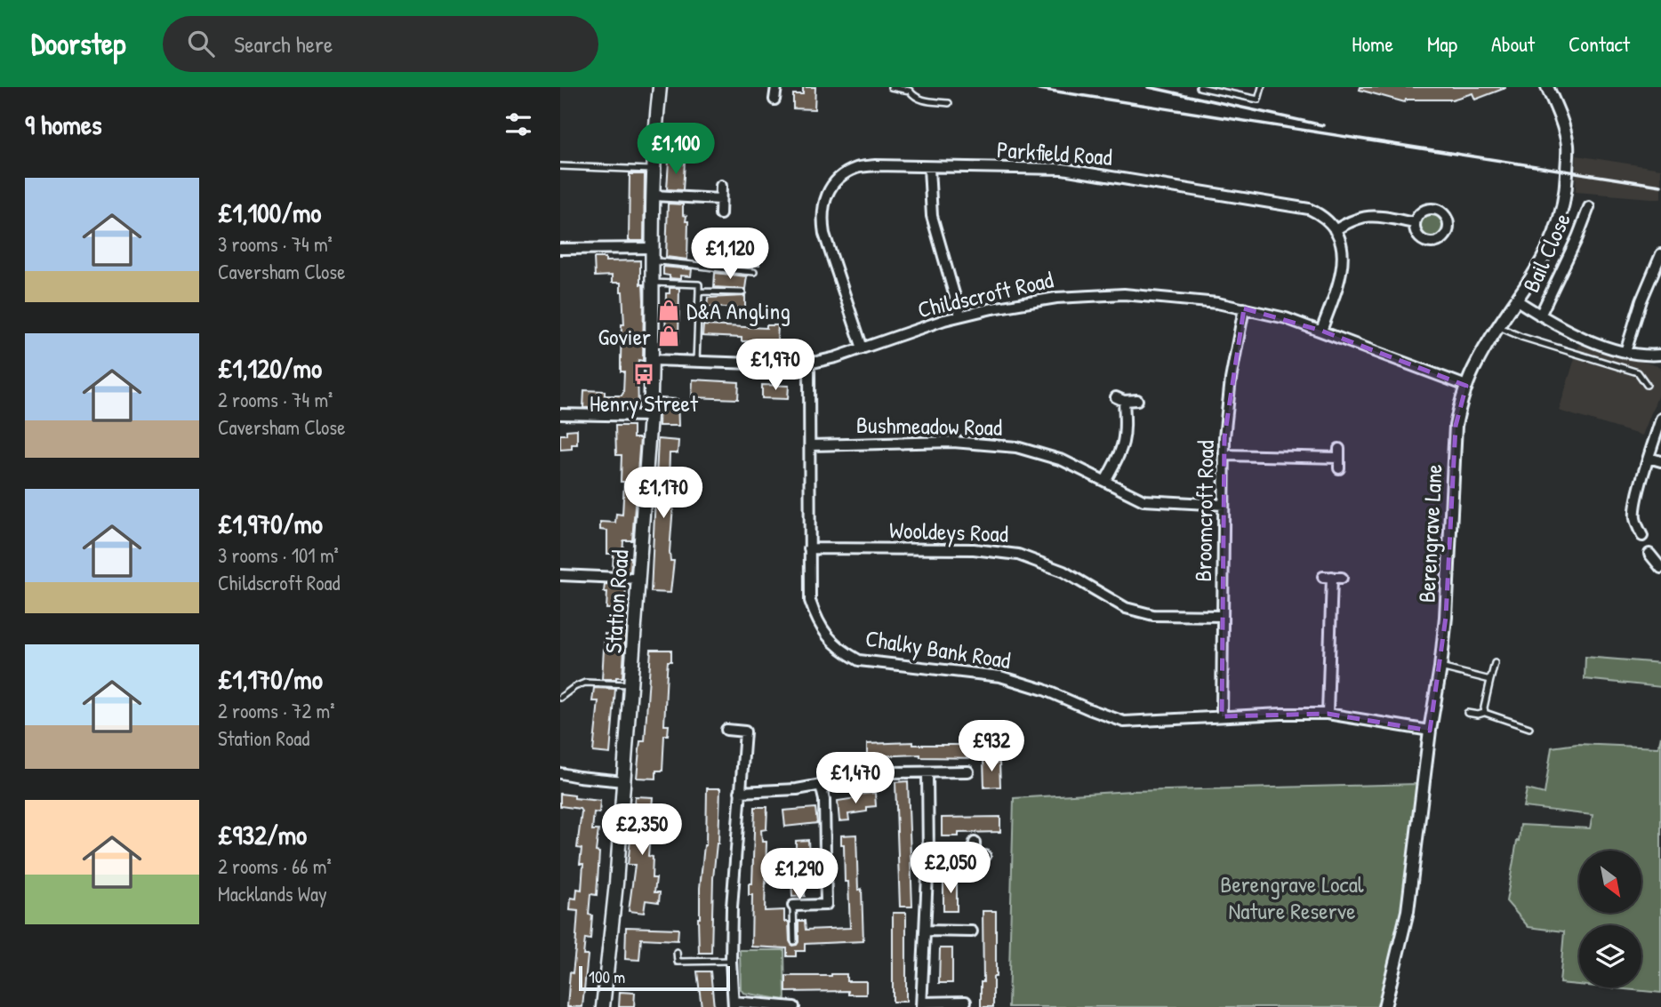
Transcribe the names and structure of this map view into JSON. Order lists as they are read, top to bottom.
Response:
{
  "streets": {
    "main road": ["Station Road"],
    "street": [
      "Parkfield Road",
      "Bail Close",
      "Childscroft Road",
      "Bushmeadow Road",
      "Broomcroft Road",
      "Wooldeys Road",
      "Berengrave Lane",
      "Chalky Bank Road"
    ]
  },
  "crossings": [
    ["Parkfield Road", "Childscroft Road"],
    ["Childscroft Road", "Broomcroft Road"],
    ["Childscroft Road", "Berengrave Lane"],
    ["Childscroft Road", "Station Road"],
    ["Childscroft Road", "Chalky Bank Road"],
    ["Bushmeadow Road", "Broomcroft Road"],
    ["Bushmeadow Road", "Chalky Bank Road"],
    ["Broomcroft Road", "Wooldeys Road"],
    ["Broomcroft Road", "Chalky Bank Road"],
    ["Wooldeys Road", "Chalky Bank Road"],
    ["Berengrave Lane", "Chalky Bank Road"]
  ],
  "parks": ["Berengrave Local Nature Reserve"],
  "places": {
    "shop": ["D&A Angling", "Govier"],
    "bus stop": ["Henry Street"]
  },
  "scale_bar": "100 m",
  "north": "bottom right",
  "page": {
    "header": "Doorstep",
    "search": "Search here",
    "nav": [
      "Home",
      "Map",
      "About",
      "Contact"
    ],
    "heading": "9 homes",
    "price": [
      "£1,100",
      "£1,120",
      "£1,970",
      "£1,170",
      "£932",
      "£1,470",
      "£2,350",
      "£2,050",
      "£1,290"
    ],
    "list": [
      {
        "name": "£1,100/mo",
        "note": "3 rooms · 74 m² · Caversham Close"
      },
      {
        "name": "£1,120/mo",
        "note": "2 rooms · 74 m² · Caversham Close"
      },
      {
        "name": "£1,970/mo",
        "note": "3 rooms · 101 m² · Childscroft Road"
      },
      {
        "name": "£1,170/mo",
        "note": "2 rooms · 72 m² · Station Road"
      },
      {
        "name": "£932/mo",
        "note": "2 rooms · 66 m² · Macklands Way"
      }
    ],
    "scale": "100 m"
  }
}
